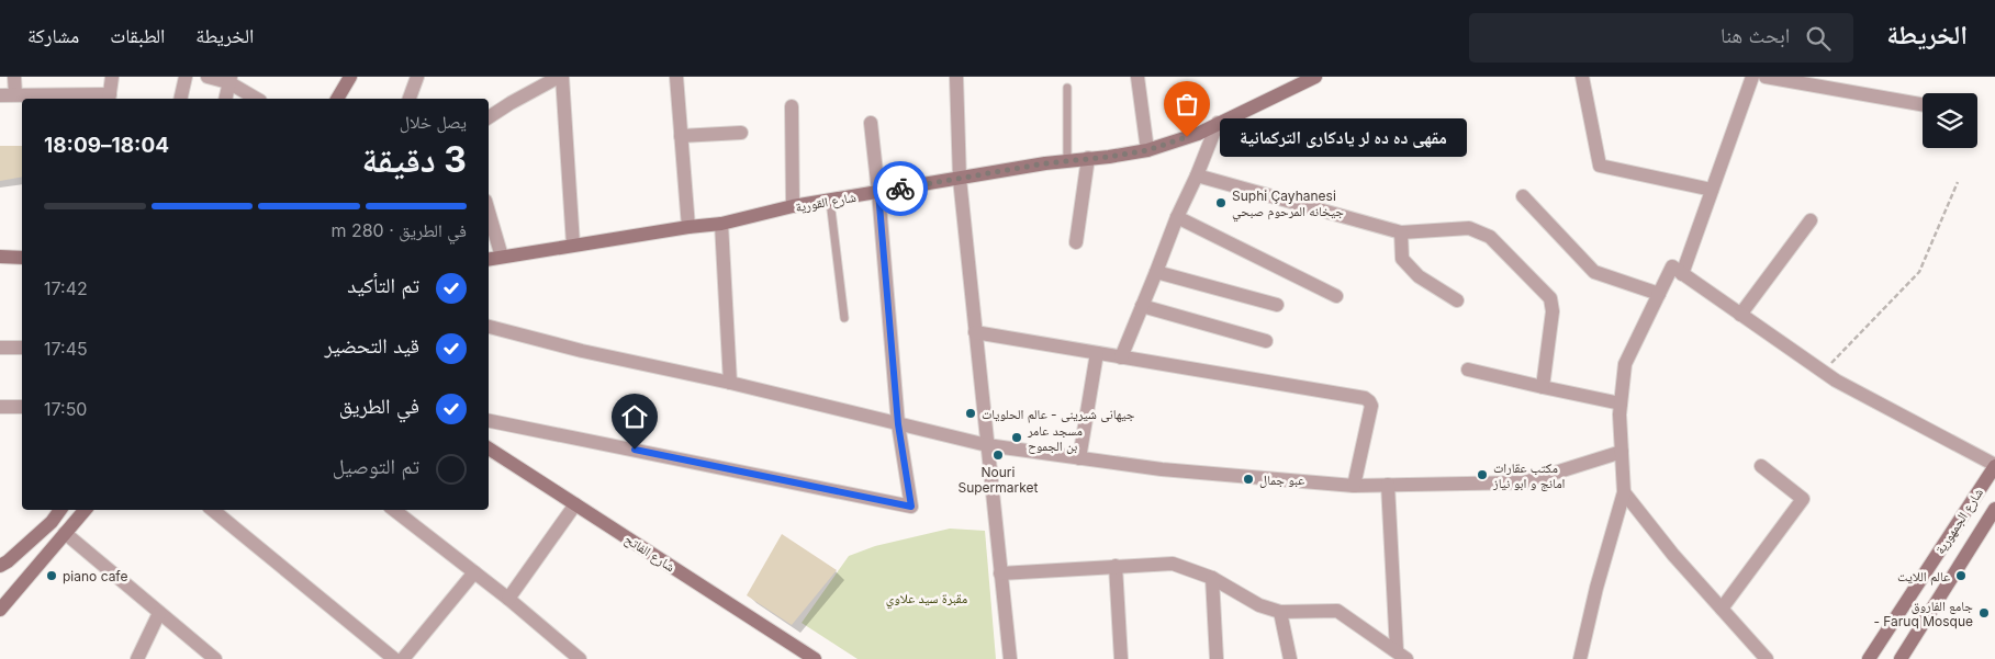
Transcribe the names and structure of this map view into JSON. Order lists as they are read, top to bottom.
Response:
{
  "streets": {
    "street": ["شارع القورية", "شارع الجمهورية", "شارع الفاتح"]
  },
  "parks": ["مقبرة سيد علاوي"],
  "places": [
    "مقهى ده ده لر يادكارى التركمانية",
    "Suphi Çayhanesi جيخانه المرحوم صبحي",
    "جیهانی شیرینی - عالم الحلويات",
    "مسجد عامر بن الجموح",
    "Nouri Supermarket",
    "مكتب عقارات امانج و ابو نياز",
    "عبو جمال",
    "piano cafe",
    "عالم اللايت",
    "جامع الفاروق - Faruq Mosque"
  ],
  "page": {
    "header": "الخريطة",
    "search": "ابحث هنا",
    "nav": ["الخريطة", "الطبقات", "مشاركة"],
    "heading": ["3 دقيقة", "يصل خلال", "18:04–18:09"],
    "bubble": "مقهى ده ده لر يادكارى التركمانية",
    "bar": "في الطريق · 280 m",
    "list": [
      ["تم التأكيد", "17:42"],
      ["قيد التحضير", "17:45"],
      ["في الطريق", "17:50"],
      "تم التوصيل"
    ]
  }
}
